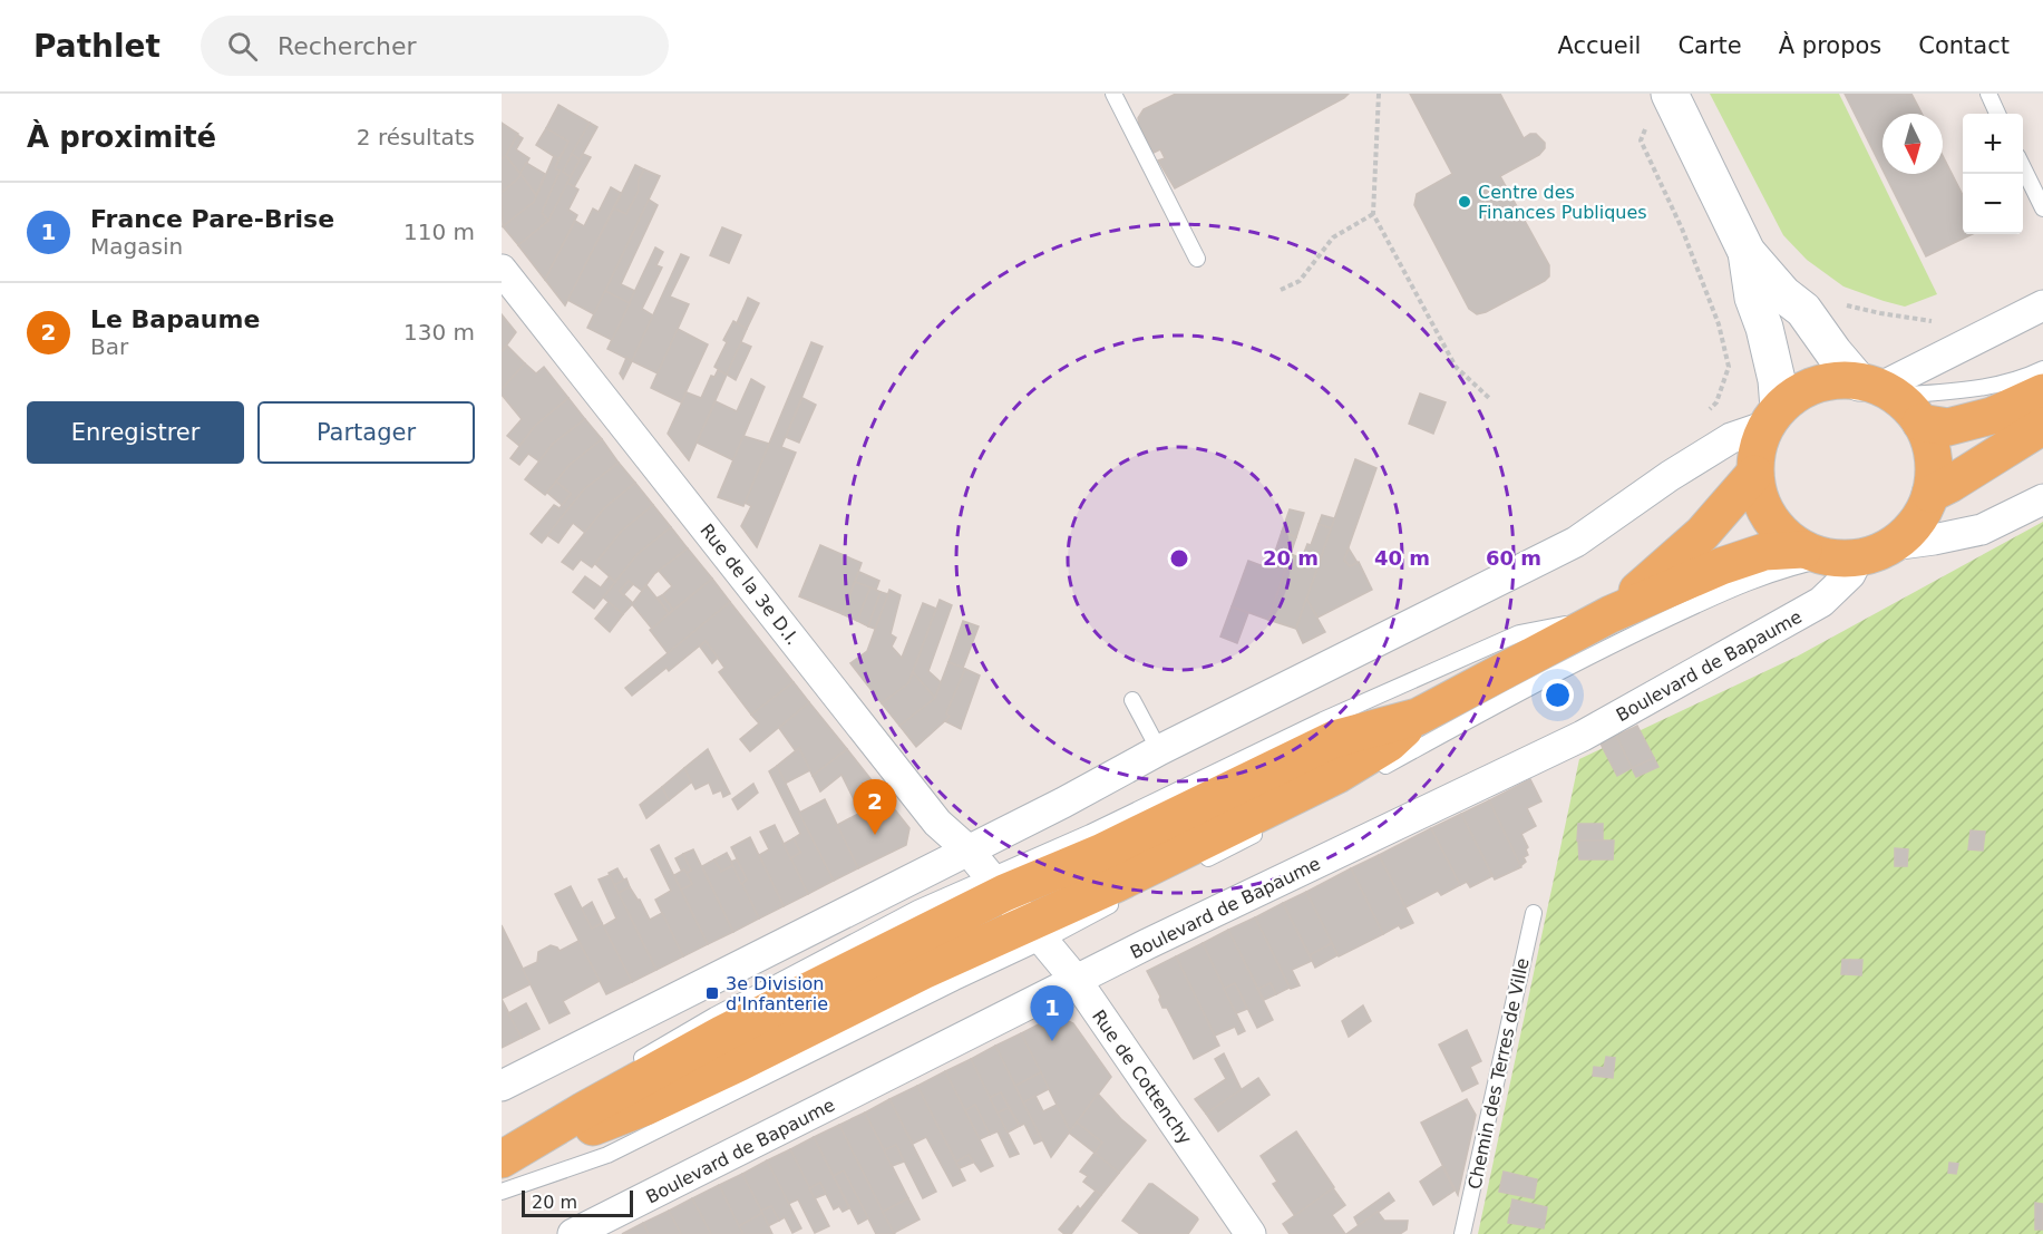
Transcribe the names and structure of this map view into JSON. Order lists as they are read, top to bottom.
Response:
{
  "streets": {
    "street": ["Rue de la 3e D.I.", "Boulevard de Bapaume", "Rue de Cottenchy"],
    "lane": ["Chemin des Terres de Ville"]
  },
  "crossings": [
    ["Rue de la 3e D.I.", "Rue de Cottenchy"],
    ["Boulevard de Bapaume", "Rue de Cottenchy"]
  ],
  "places": {
    "other": ["Centre des Finances Publiques"],
    "transit": ["3e Division d'Infanterie"]
  },
  "scale_bar": "20 m",
  "north": "bottom",
  "page": {
    "header": "Pathlet",
    "search": "Rechercher",
    "nav": [
      "Accueil",
      "Carte",
      "À propos",
      "Contact"
    ],
    "heading": ["À proximité", "2 résultats"],
    "map_buttons": ["+", "−"],
    "list": [
      {
        "mark": "1",
        "name": "France Pare-Brise",
        "note": "Magasin",
        "value": "110 m"
      },
      {
        "mark": "2",
        "name": "Le Bapaume",
        "note": "Bar",
        "value": "130 m"
      }
    ],
    "buttons": ["Enregistrer", "Partager"],
    "pins": ["2", "1"],
    "scale": "20 m"
  },
  "rings": ["20 m", "40 m", "60 m"]
}
